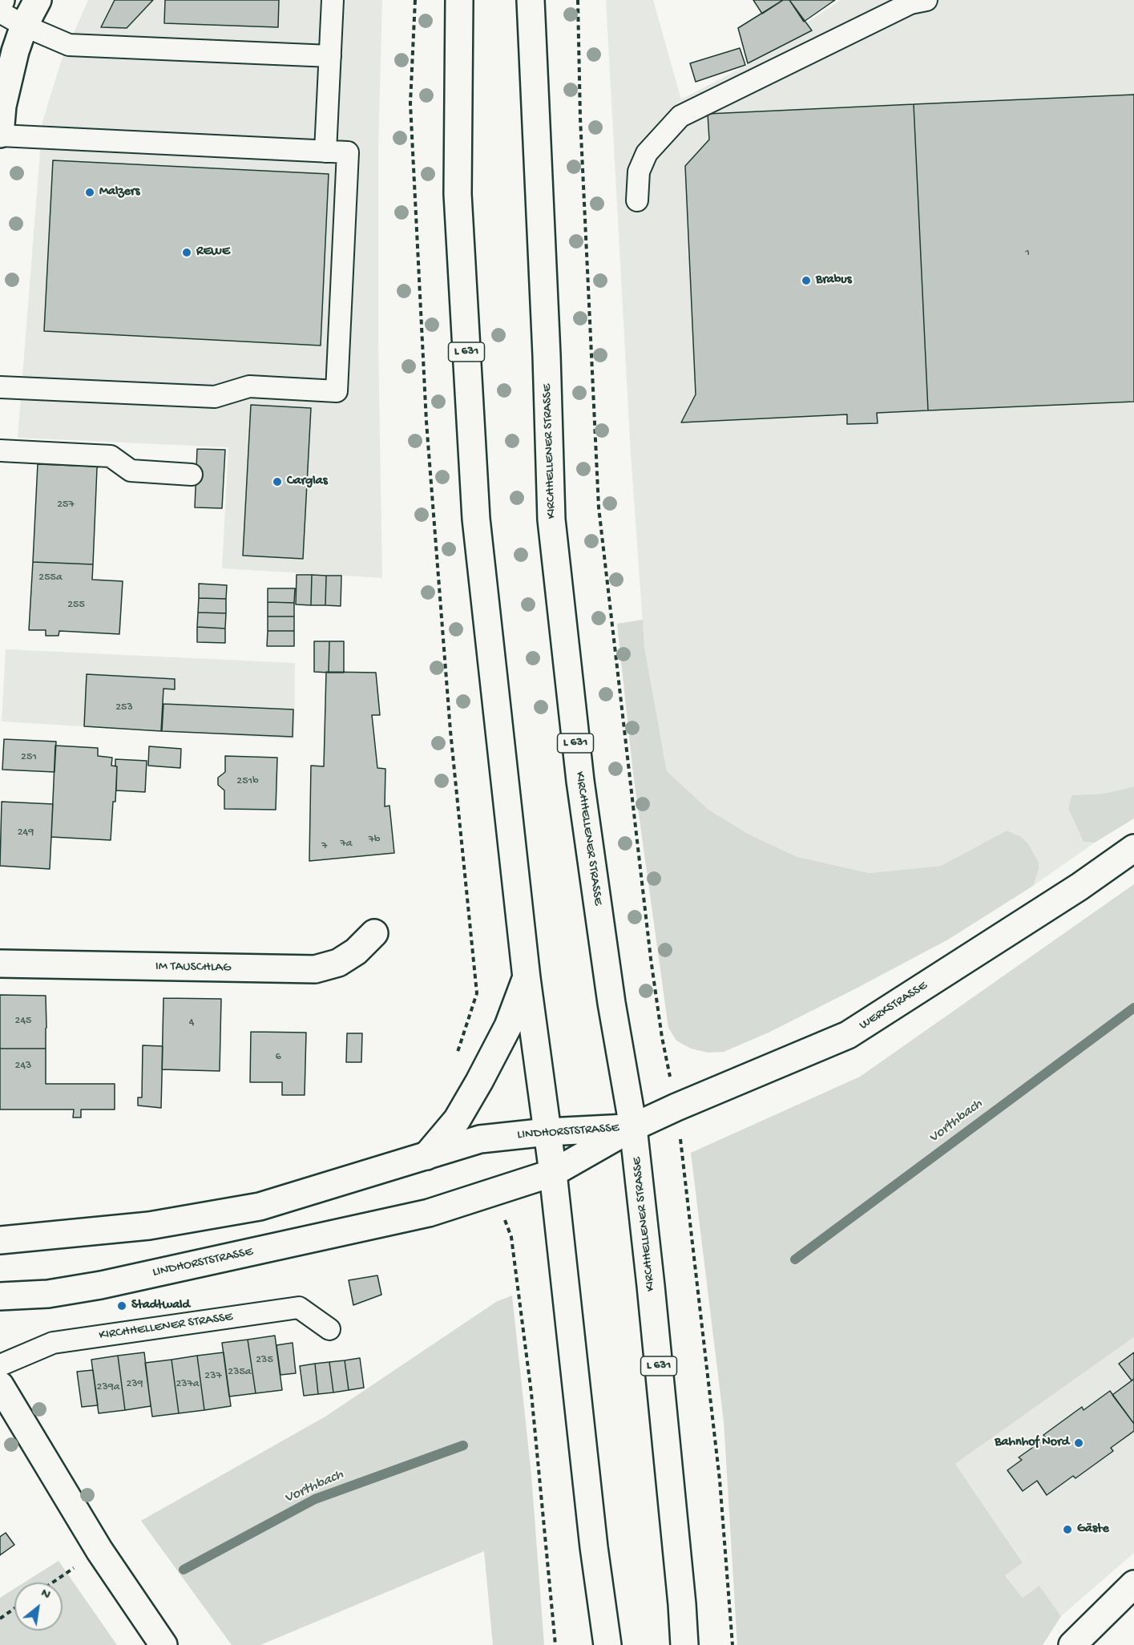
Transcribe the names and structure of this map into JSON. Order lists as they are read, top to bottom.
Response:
{
  "streets": {
    "main road": [
      "L 631",
      "KIRCHHELLENER STRASSE",
      "IM TAUSCHLAG",
      "WERKSTRASSE",
      "LINDHORSTSTRASSE"
    ]
  },
  "crossings": [
    ["L 631", "LINDHORSTSTRASSE"],
    ["KIRCHHELLENER STRASSE", "WERKSTRASSE"],
    ["KIRCHHELLENER STRASSE", "LINDHORSTSTRASSE"],
    ["WERKSTRASSE", "LINDHORSTSTRASSE"]
  ],
  "water": ["Vorthbach"],
  "places": [
    "Malzers",
    "REWE",
    "Brabus",
    "Carglas",
    "Stadtwald",
    "Bahnhof Nord",
    "Gäste"
  ],
  "house_numbers": [
    "1",
    "257",
    "255a",
    "255",
    "253",
    "251",
    "251b",
    "249",
    "7b",
    "7a",
    "7",
    "245",
    "4",
    "6",
    "243",
    "235",
    "235a",
    "237",
    "239",
    "237a",
    "239a"
  ],
  "north": "top right"
}
